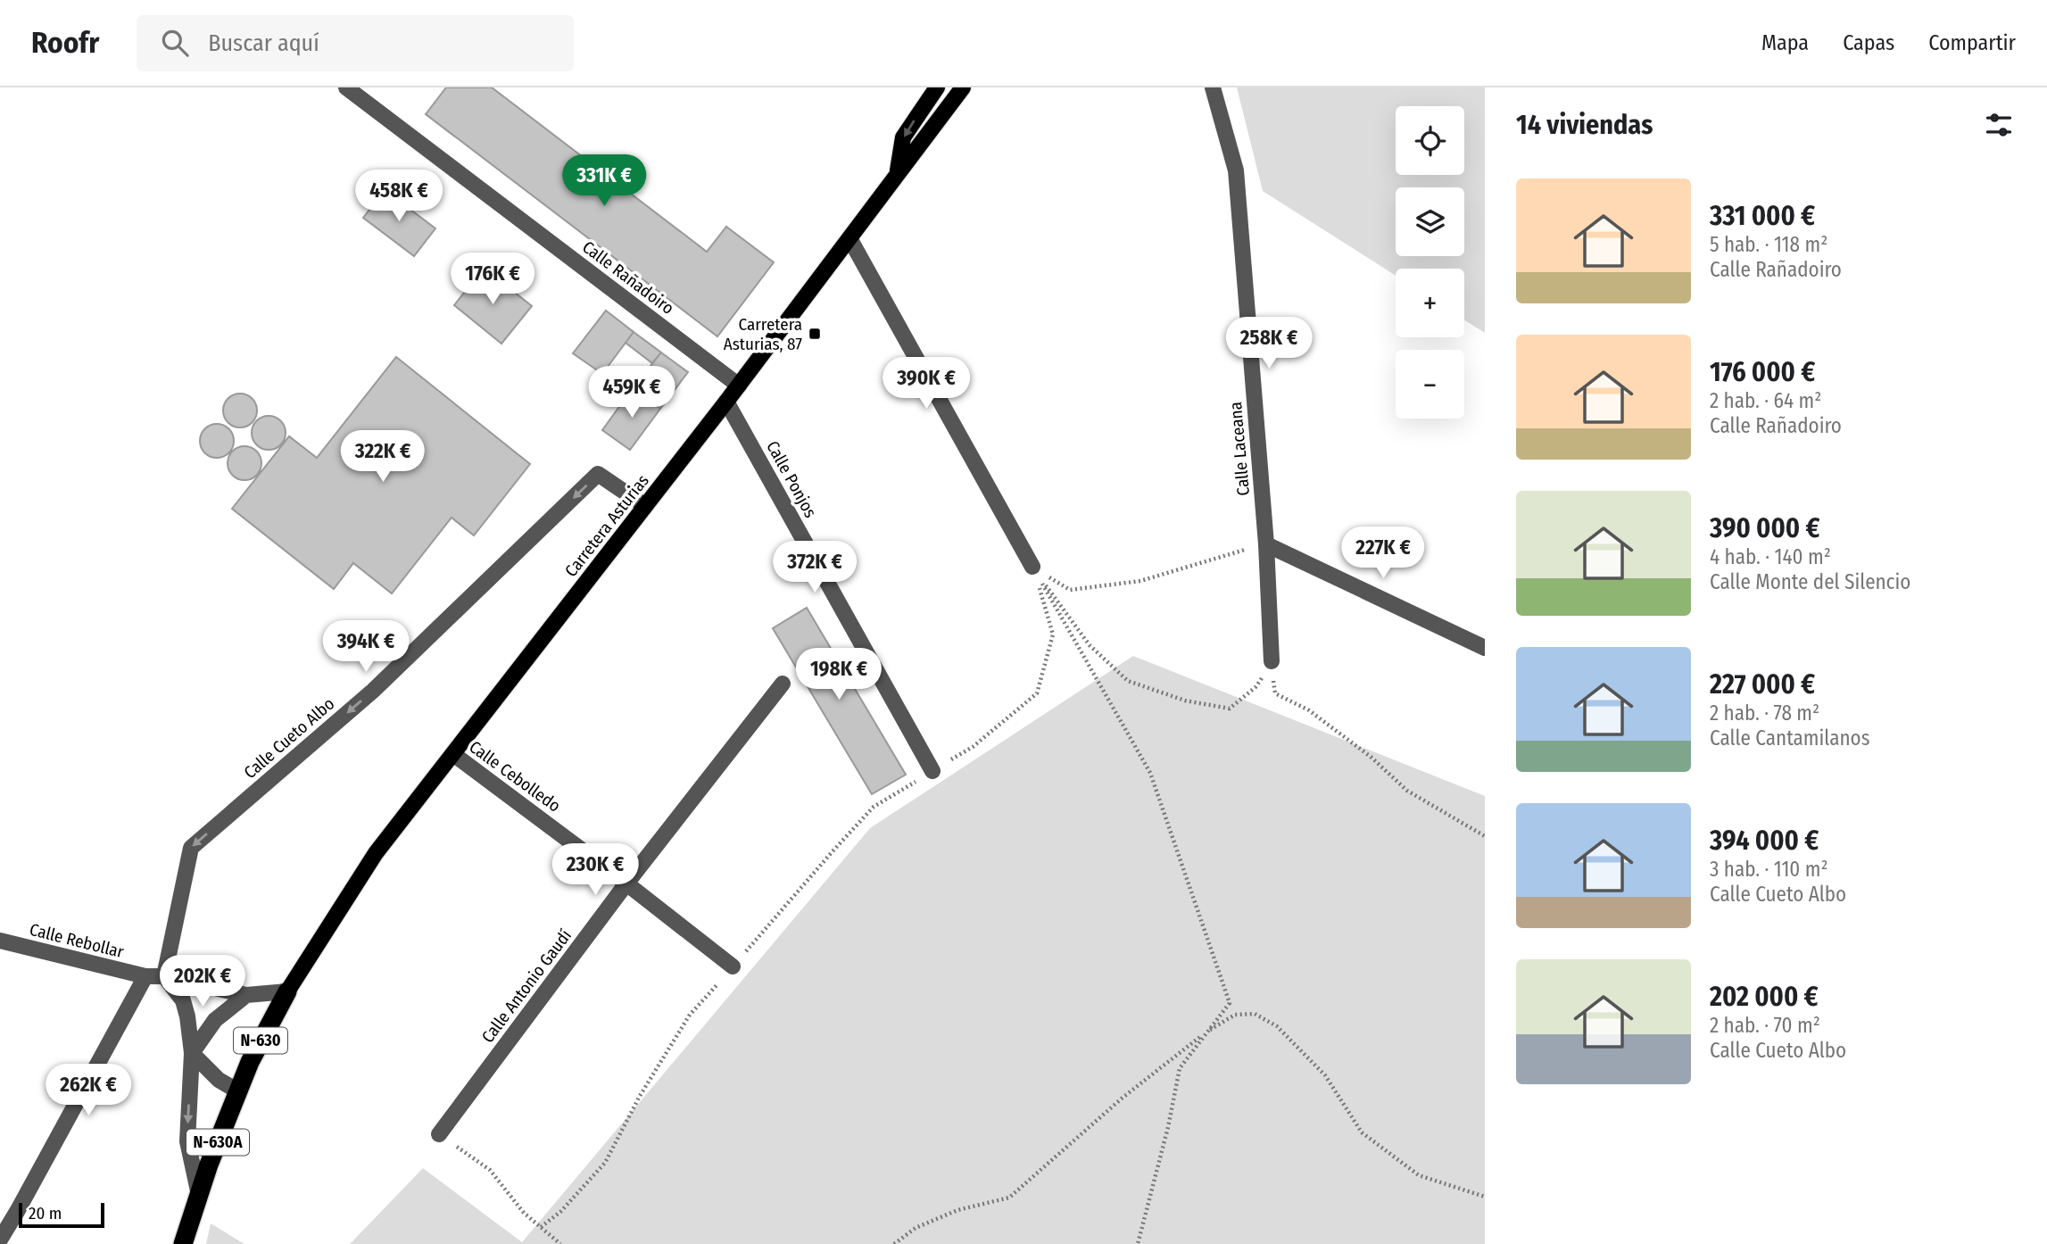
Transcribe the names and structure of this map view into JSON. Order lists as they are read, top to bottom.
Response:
{
  "streets": {
    "highway": ["N-630", "N-630A"],
    "main road": ["Carretera Asturias"],
    "street": [
      "Calle Rañadoiro",
      "Calle Laceana",
      "Calle Ponjos",
      "Calle Cueto Albo",
      "Calle Cebolledo",
      "Calle Rebollar",
      "Calle Antonio Gaudí"
    ]
  },
  "crossings": [
    ["Calle Rañadoiro", "Carretera Asturias"],
    ["Calle Ponjos", "Carretera Asturias"],
    ["Carretera Asturias", "Calle Cueto Albo"],
    ["Carretera Asturias", "Calle Cebolledo"],
    ["Carretera Asturias", "N-630"],
    ["Calle Cebolledo", "Calle Antonio Gaudí"],
    ["N-630", "N-630A"]
  ],
  "one_way": ["Calle Cueto Albo"],
  "places": {
    "transit": ["Carretera Asturias, 87"]
  },
  "scale_bar": "20 m",
  "page": {
    "header": "Roofr",
    "search": "Buscar aquí",
    "nav": ["Mapa", "Capas", "Compartir"],
    "heading": "14 viviendas",
    "map_buttons": ["+", "−"],
    "price": [
      "331K €",
      "458K €",
      "176K €",
      "258K €",
      "390K €",
      "459K €",
      "322K €",
      "227K €",
      "372K €",
      "394K €",
      "198K €",
      "230K €",
      "202K €",
      "262K €"
    ],
    "list": [
      {
        "name": "331 000 €",
        "note": "5 hab. · 118 m² · Calle Rañadoiro"
      },
      {
        "name": "176 000 €",
        "note": "2 hab. · 64 m² · Calle Rañadoiro"
      },
      {
        "name": "390 000 €",
        "note": "4 hab. · 140 m² · Calle Monte del Silencio"
      },
      {
        "name": "227 000 €",
        "note": "2 hab. · 78 m² · Calle Cantamilanos"
      },
      {
        "name": "394 000 €",
        "note": "3 hab. · 110 m² · Calle Cueto Albo"
      },
      {
        "name": "202 000 €",
        "note": "2 hab. · 70 m² · Calle Cueto Albo"
      }
    ],
    "scale": "20 m"
  }
}
